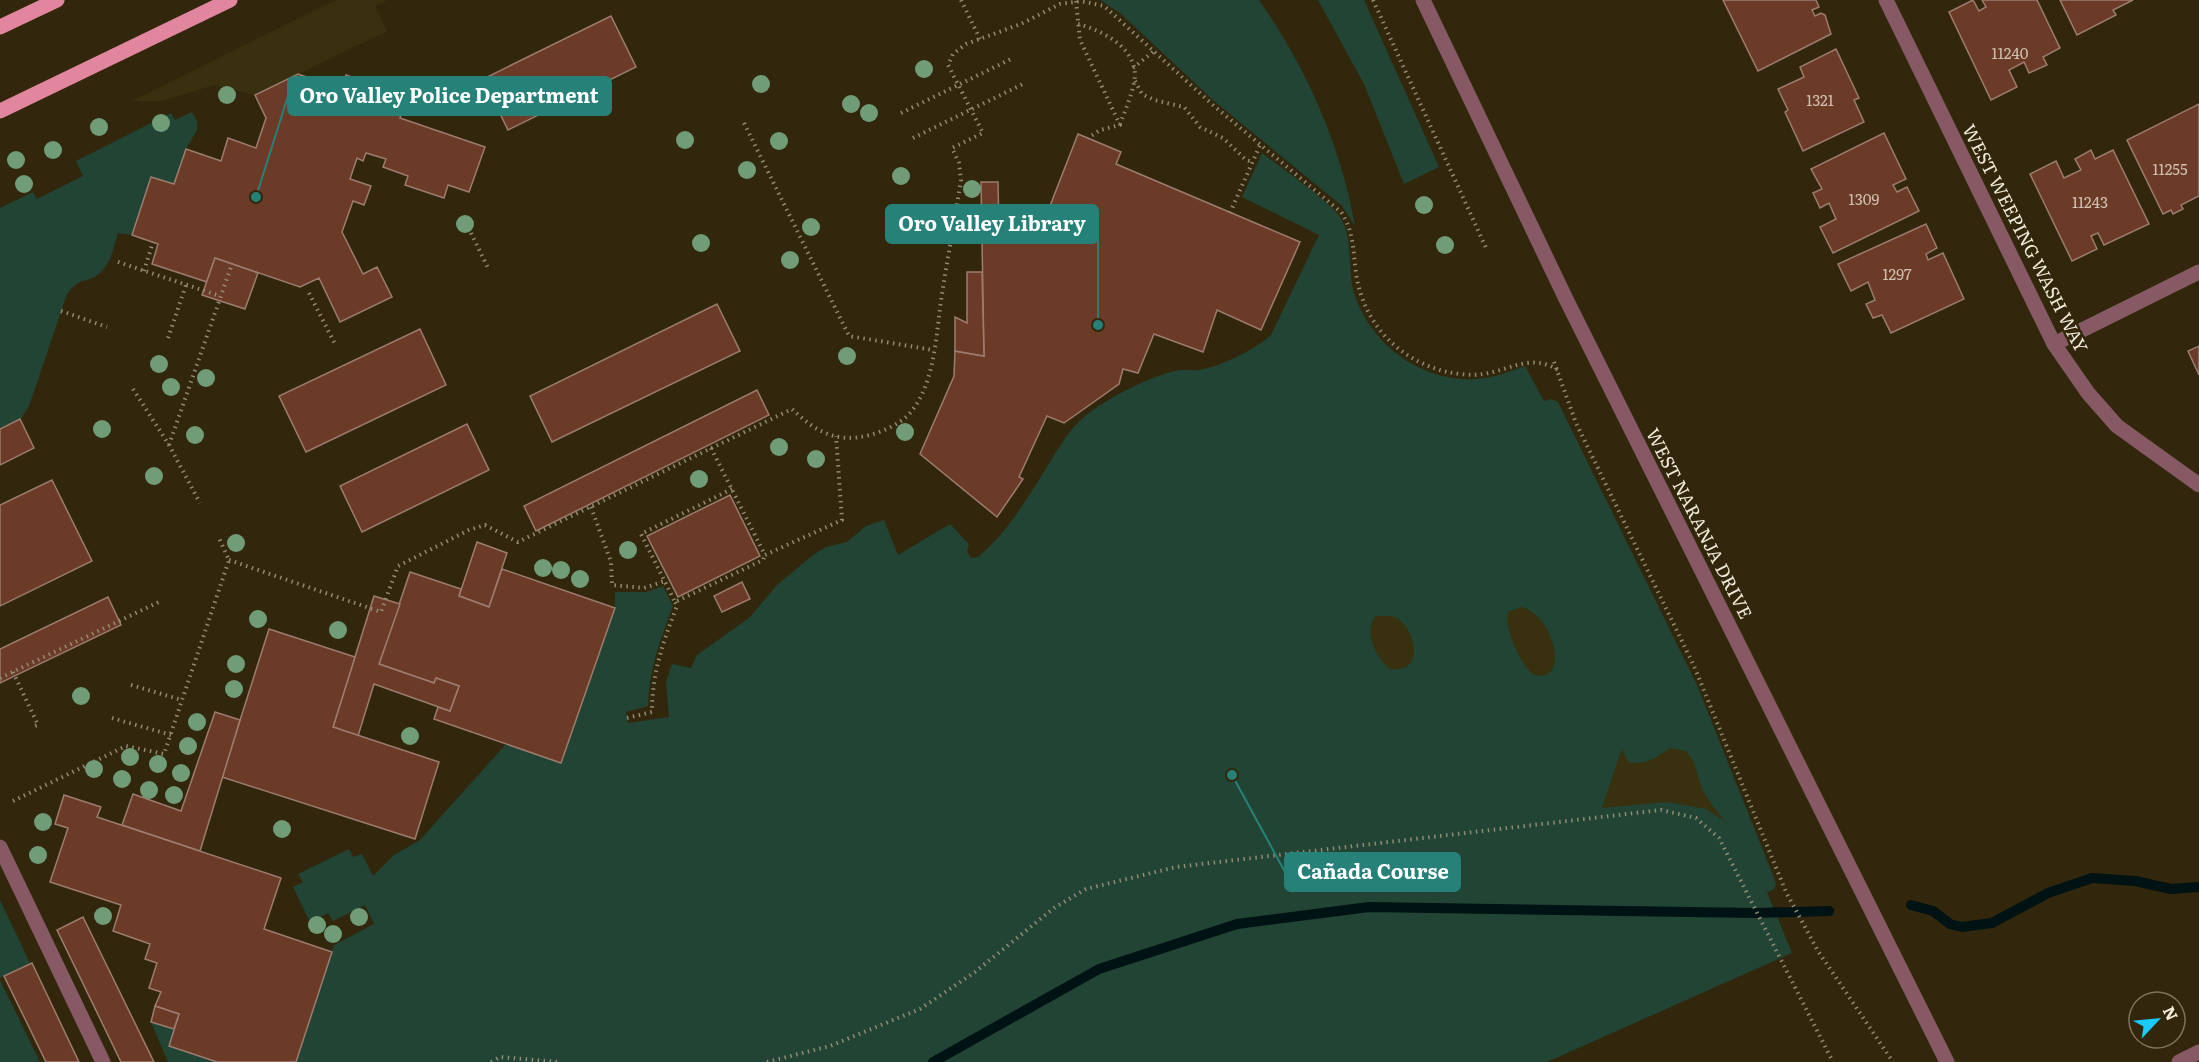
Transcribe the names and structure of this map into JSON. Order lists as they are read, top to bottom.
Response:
{
  "streets": {
    "street": ["WEST WEEPING WASH WAY", "WEST NARANJA DRIVE"]
  },
  "places": ["Oro Valley Police Department", "Oro Valley Library", "Cañada Course"],
  "house_numbers": [
    "11240",
    "1321",
    "11255",
    "1309",
    "11243",
    "1297"
  ],
  "north": "top right"
}
